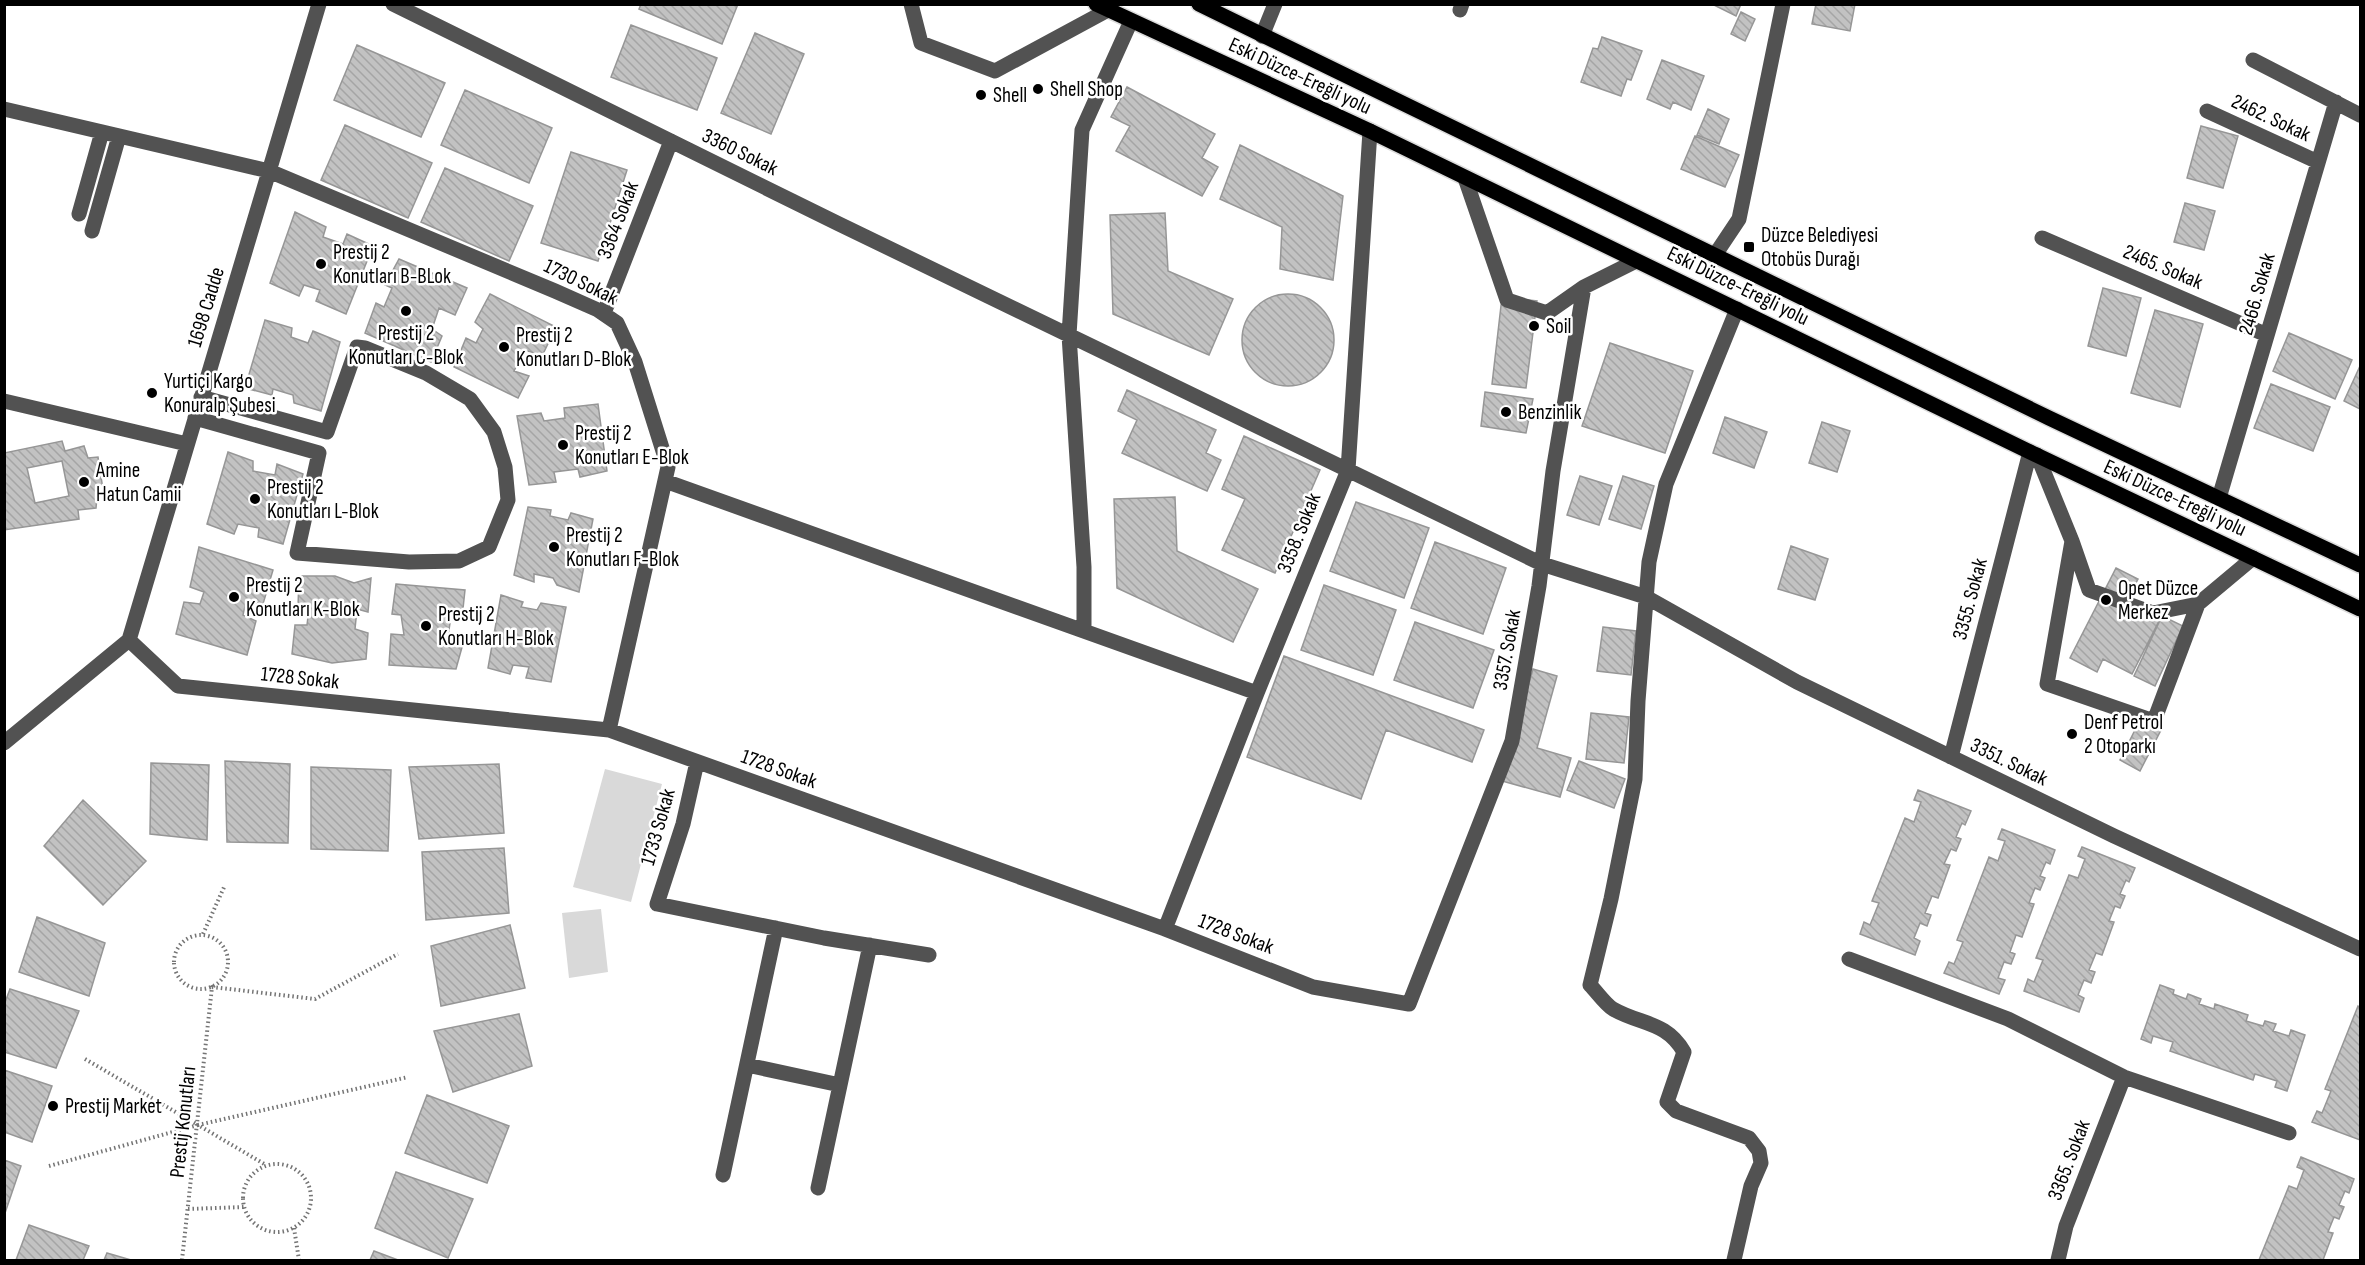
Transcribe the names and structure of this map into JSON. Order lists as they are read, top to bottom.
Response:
{
  "streets": {
    "main road": ["Eski Düzce-Ereğli yolu"],
    "street": [
      "2462. Sokak",
      "3360 Sokak",
      "3364 Sokak",
      "2465. Sokak",
      "1730 Sokak",
      "2466. Sokak",
      "1698 Cadde",
      "3358. Sokak",
      "3355. Sokak",
      "3357. Sokak",
      "1728 Sokak",
      "3351. Sokak",
      "1733 Sokak",
      "3365. Sokak"
    ],
    "path": ["Prestij Konutları"]
  },
  "crossings": [
    ["Eski Düzce-Ereğli yolu", "2466. Sokak"],
    ["Eski Düzce-Ereğli yolu", "3358. Sokak"],
    ["Eski Düzce-Ereğli yolu", "3355. Sokak"],
    ["2462. Sokak", "2466. Sokak"],
    ["3360 Sokak", "3364 Sokak"],
    ["3360 Sokak", "3358. Sokak"],
    ["3360 Sokak", "3351. Sokak"],
    ["3364 Sokak", "1730 Sokak"],
    ["2465. Sokak", "2466. Sokak"],
    ["1730 Sokak", "1698 Cadde"],
    ["1730 Sokak", "1728 Sokak"],
    ["1698 Cadde", "1728 Sokak"],
    ["3358. Sokak", "1728 Sokak"],
    ["3358. Sokak", "3351. Sokak"],
    ["3355. Sokak", "3351. Sokak"],
    ["3357. Sokak", "1728 Sokak"],
    ["3357. Sokak", "3351. Sokak"],
    ["1728 Sokak", "1733 Sokak"]
  ],
  "places": {
    "other": [
      "Shell Shop",
      "Shell",
      "Prestij 2 Konutları B-BLok",
      "Prestij 2 Konutları C-Blok",
      "Soil",
      "Prestij 2 Konutları D-Blok",
      "Yurtiçi Kargo Konuralp Şubesi",
      "Benzinlik",
      "Prestij 2 Konutları E-Blok",
      "Amine Hatun Camii",
      "Prestij 2 Konutları L-Blok",
      "Prestij 2 Konutları F-Blok",
      "Prestij 2 Konutları K-Blok",
      "Opet Düzce Merkez",
      "Prestij 2 Konutları H-Blok",
      "Denf Petrol 2 Otoparkı",
      "Prestij Market"
    ],
    "transit": ["Düzce Belediyesi Otobüs Durağı"]
  }
}
